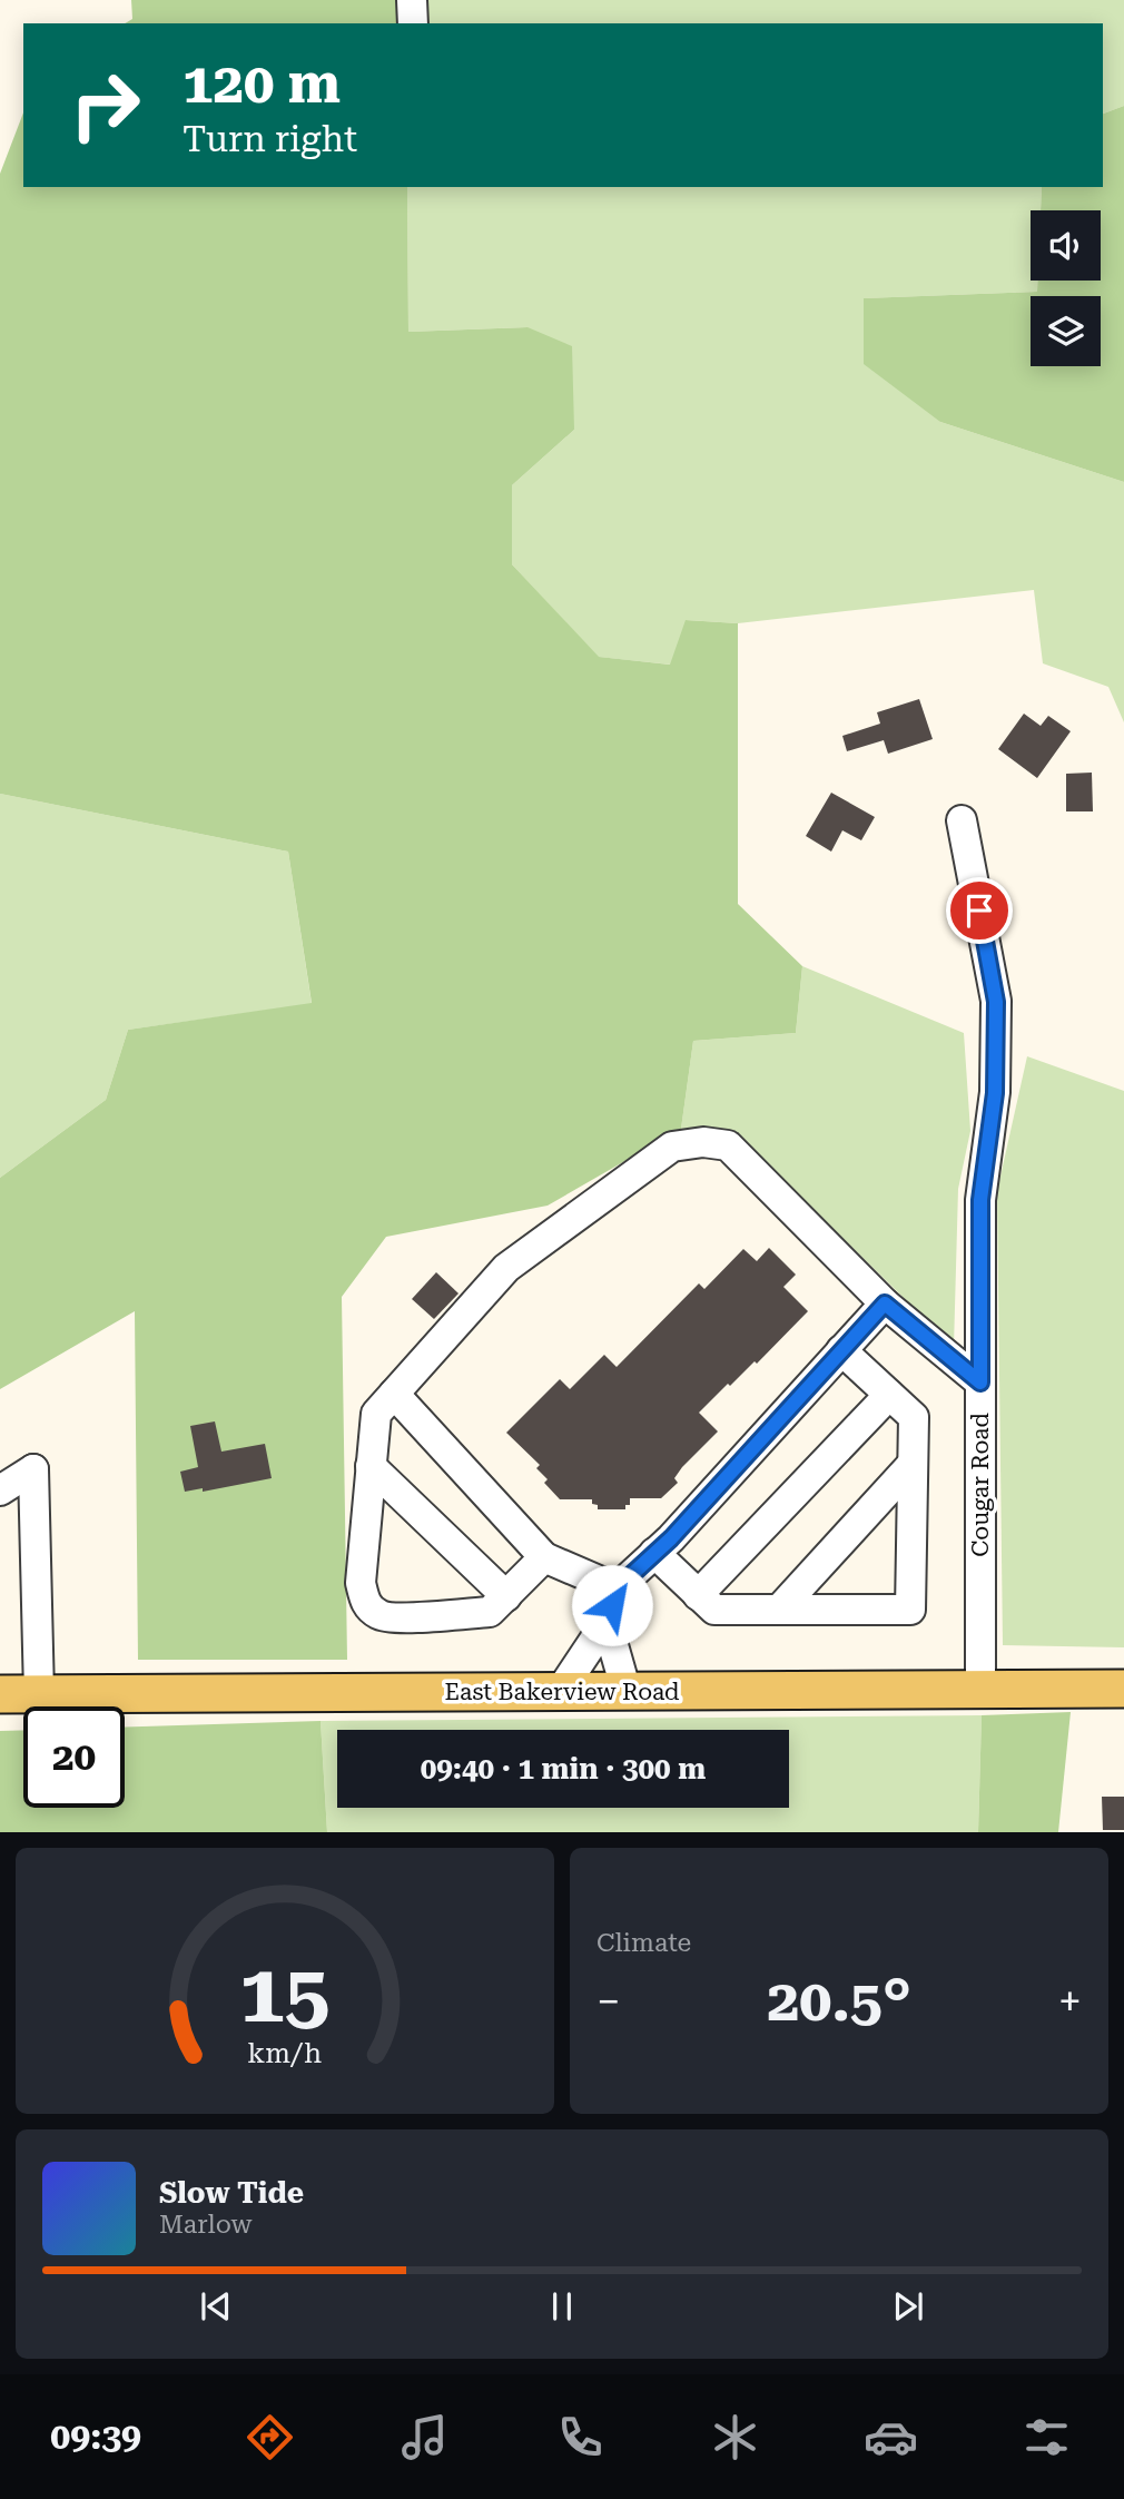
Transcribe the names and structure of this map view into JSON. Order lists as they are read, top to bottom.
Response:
{
  "streets": {
    "main road": ["East Bakerview Road"],
    "street": ["Cougar Road"]
  },
  "crossings": [
    ["Cougar Road", "East Bakerview Road"]
  ],
  "page": {
    "turn": ["120 m", "Turn right"],
    "limit": "20",
    "trip": "09:40 · 1 min · 300 m",
    "tile": "Climate",
    "heat": ["−", "20.5°", "+"],
    "song": ["Slow Tide", "Marlow"],
    "tabs": "09:39",
    "gauge": ["15", "km/h"]
  }
}
